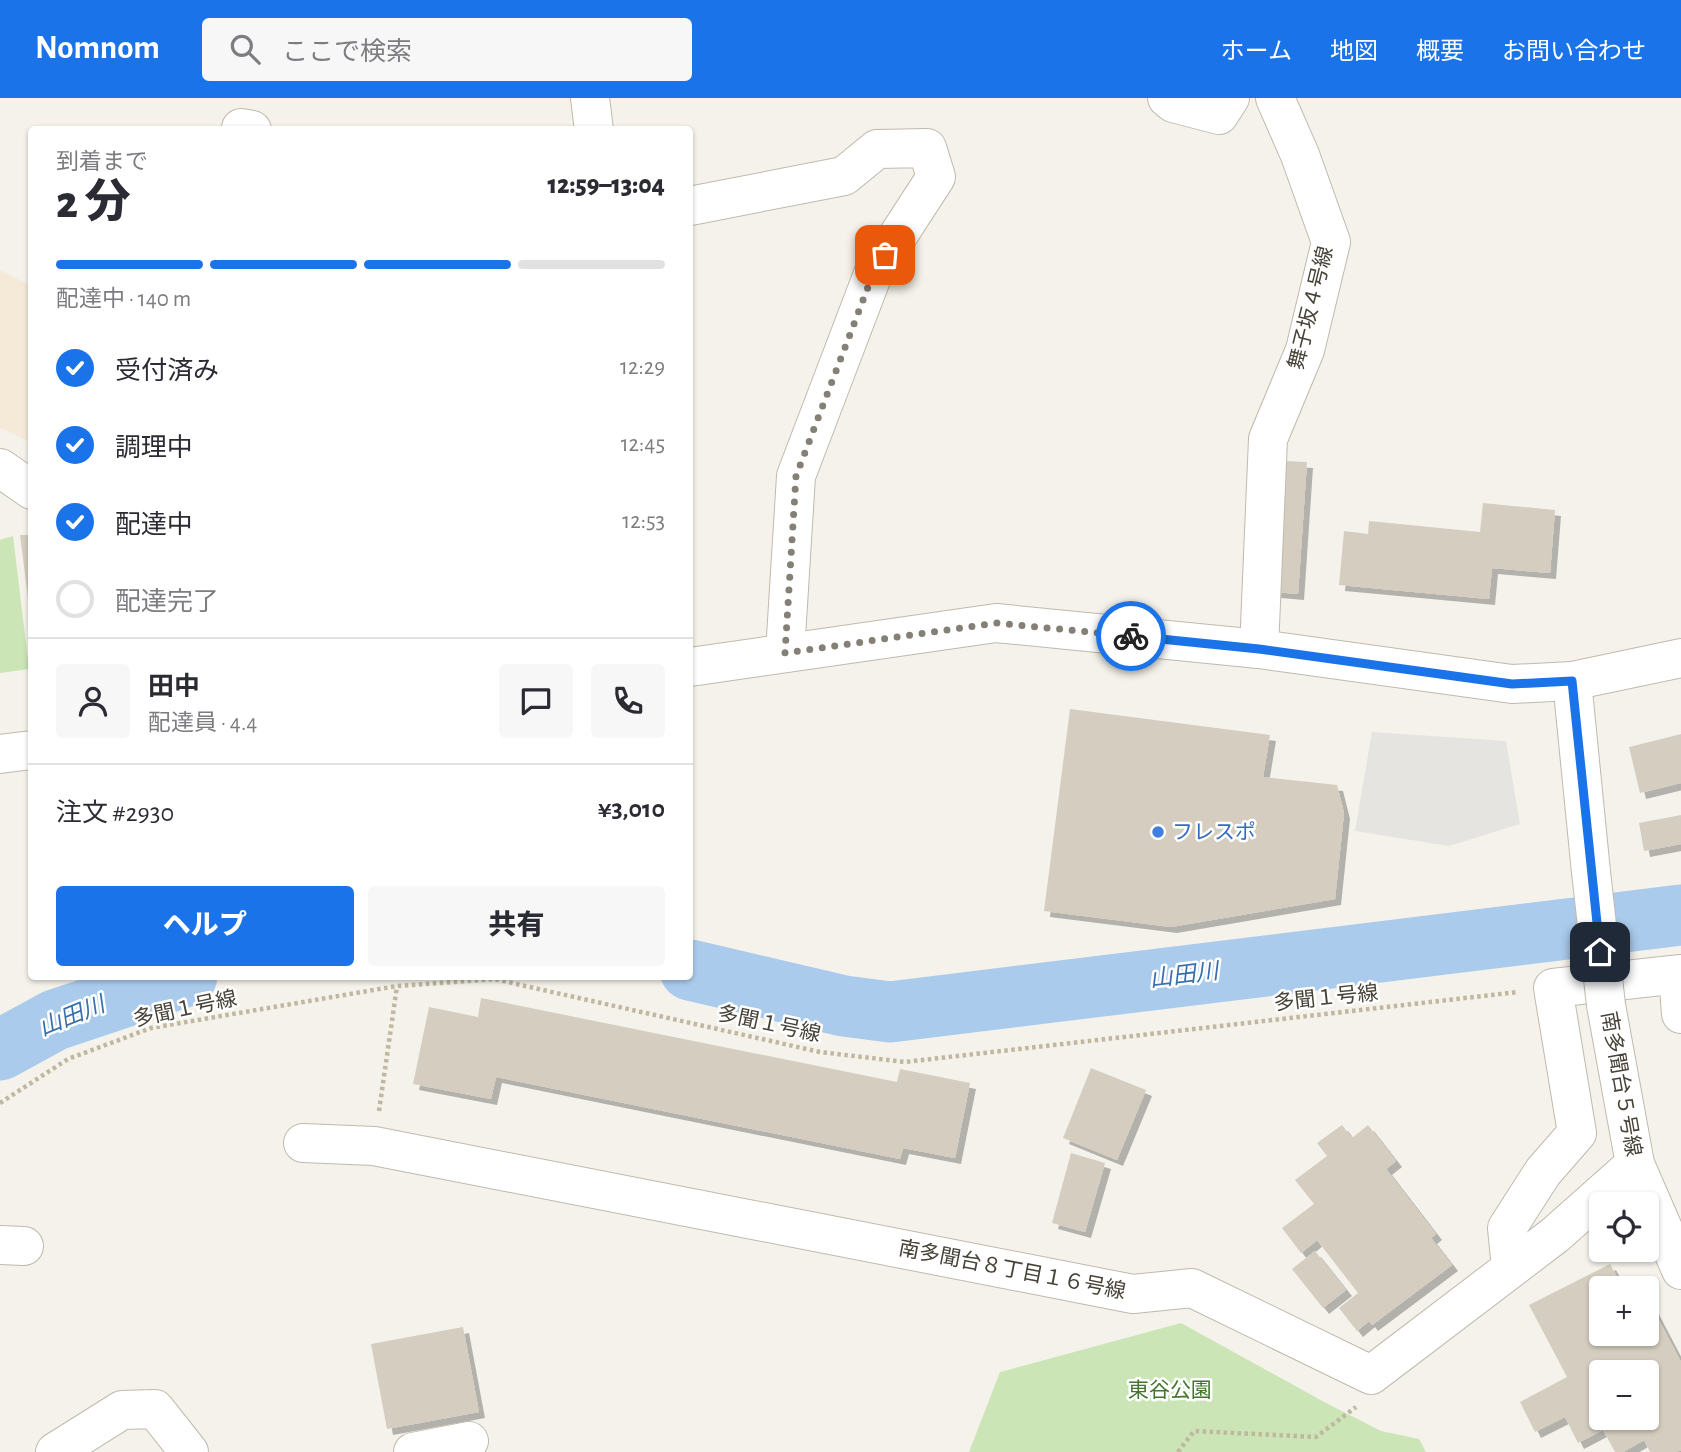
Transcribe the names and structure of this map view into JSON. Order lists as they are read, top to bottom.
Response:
{
  "streets": {
    "street": ["舞子坂４号線", "南多聞台５号線", "南多聞台８丁目１６号線"],
    "path": ["多聞１号線"]
  },
  "water": ["山田川"],
  "parks": ["東谷公園"],
  "places": ["フレスポ"],
  "page": {
    "header": "Nomnom",
    "search": "ここで検索",
    "nav": [
      "ホーム",
      "地図",
      "概要",
      "お問い合わせ"
    ],
    "heading": ["2 分", "到着まで", "12:59–13:04"],
    "panel": [
      "田中",
      "配達員 · 4.4",
      "注文 #2930",
      "¥3,010"
    ],
    "bar": "配達中 · 140 m",
    "list": [
      ["受付済み", "12:29"],
      ["調理中", "12:45"],
      ["配達中", "12:53"],
      "配達完了"
    ],
    "buttons": ["ヘルプ", "共有"],
    "map_buttons": ["+", "−"]
  }
}
